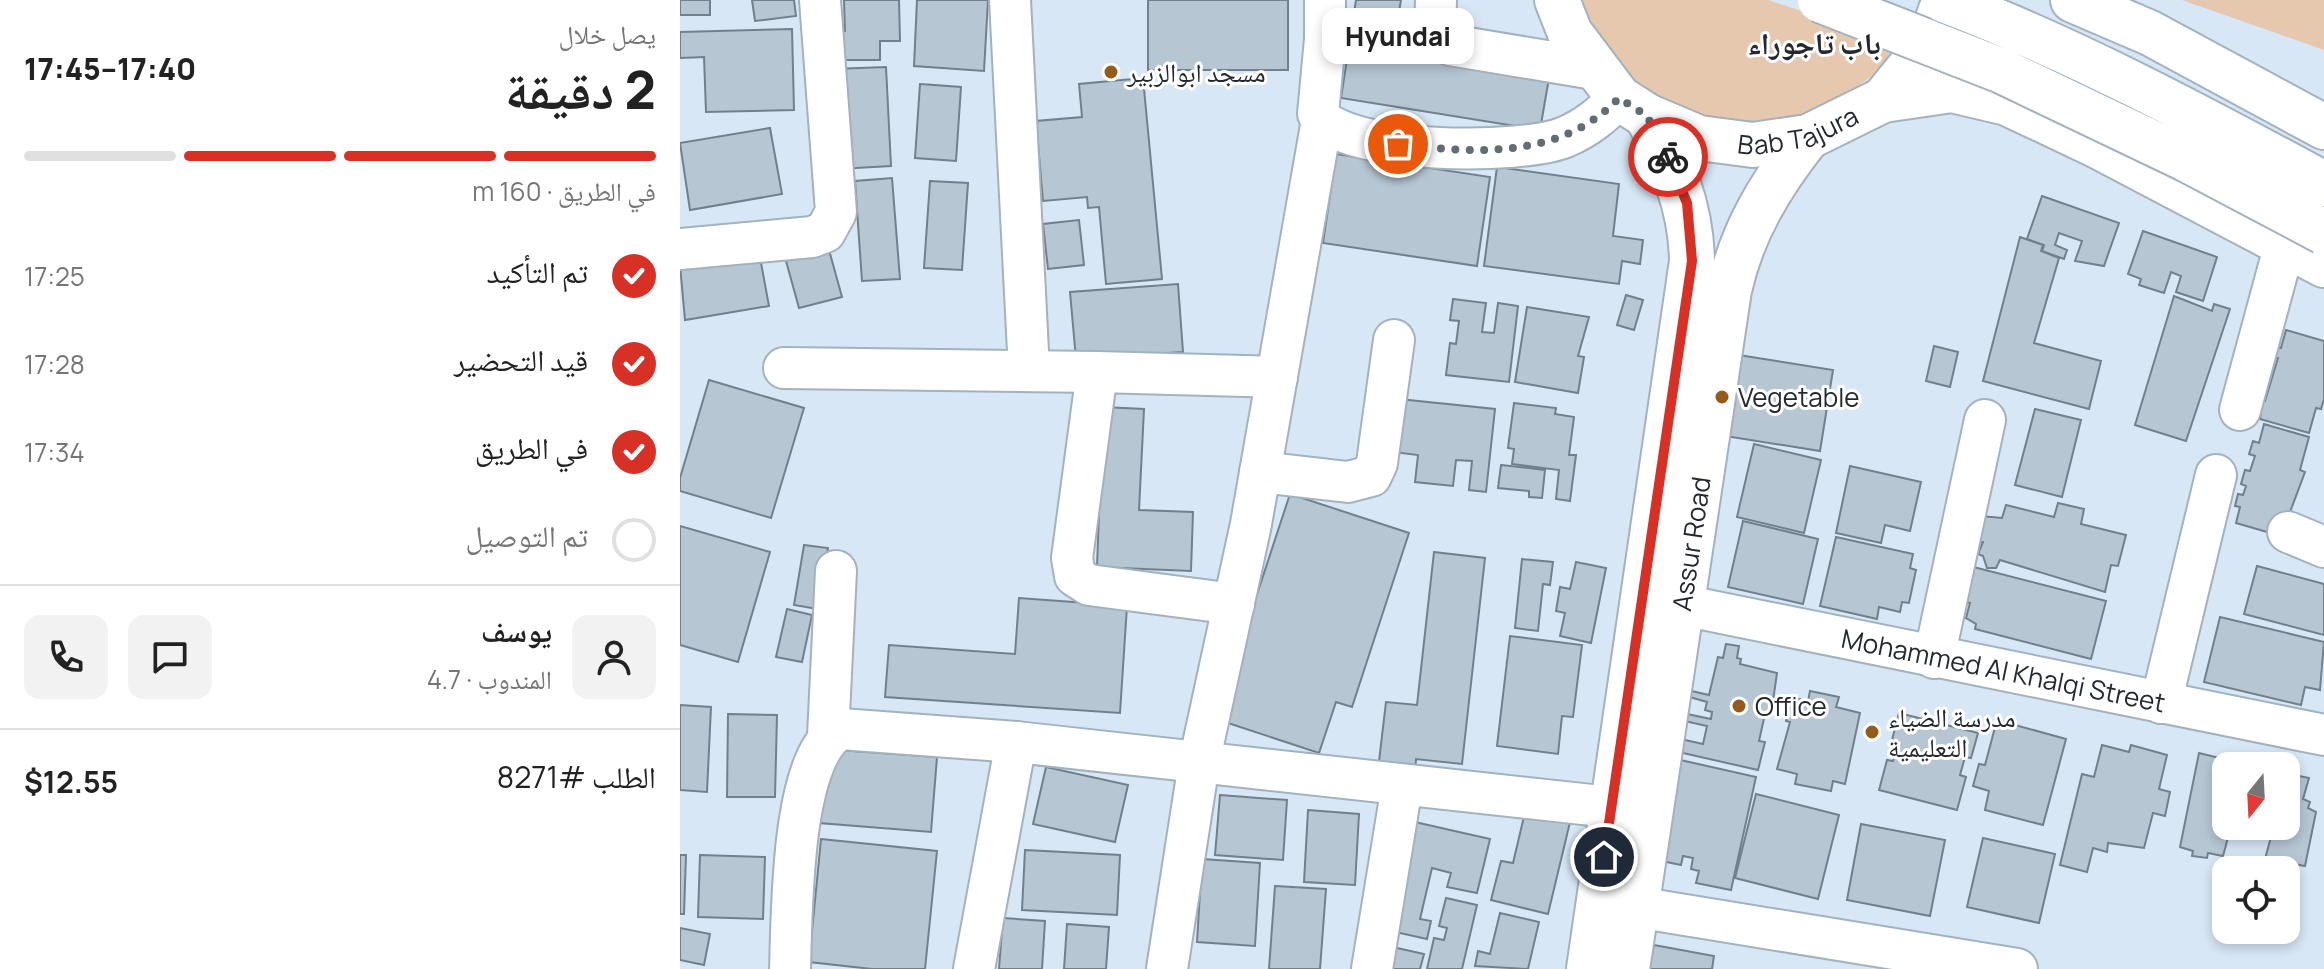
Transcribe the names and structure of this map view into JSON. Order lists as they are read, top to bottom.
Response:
{
  "streets": {
    "main road": ["Bab Tajura", "Assur Road"],
    "street": ["Mohammed Al Khalqi Street"]
  },
  "crossings": [
    ["Bab Tajura", "Assur Road"],
    ["Assur Road", "Mohammed Al Khalqi Street"]
  ],
  "districts": ["باب تاجوراء"],
  "places": [
    "مسجد ابوالزبير",
    "Hyundai",
    "Vegetable",
    "Office",
    "مدرسة الضياء التعليمية"
  ],
  "north": "bottom",
  "page": {
    "heading": ["2 دقيقة", "يصل خلال", "17:40–17:45"],
    "panel": [
      "يوسف",
      "المندوب · 4.7",
      "الطلب #8271",
      "$12.55"
    ],
    "bubble": "Hyundai",
    "bar": "في الطريق · 160 m",
    "list": [
      ["تم التأكيد", "17:25"],
      ["قيد التحضير", "17:28"],
      ["في الطريق", "17:34"],
      "تم التوصيل"
    ]
  }
}
